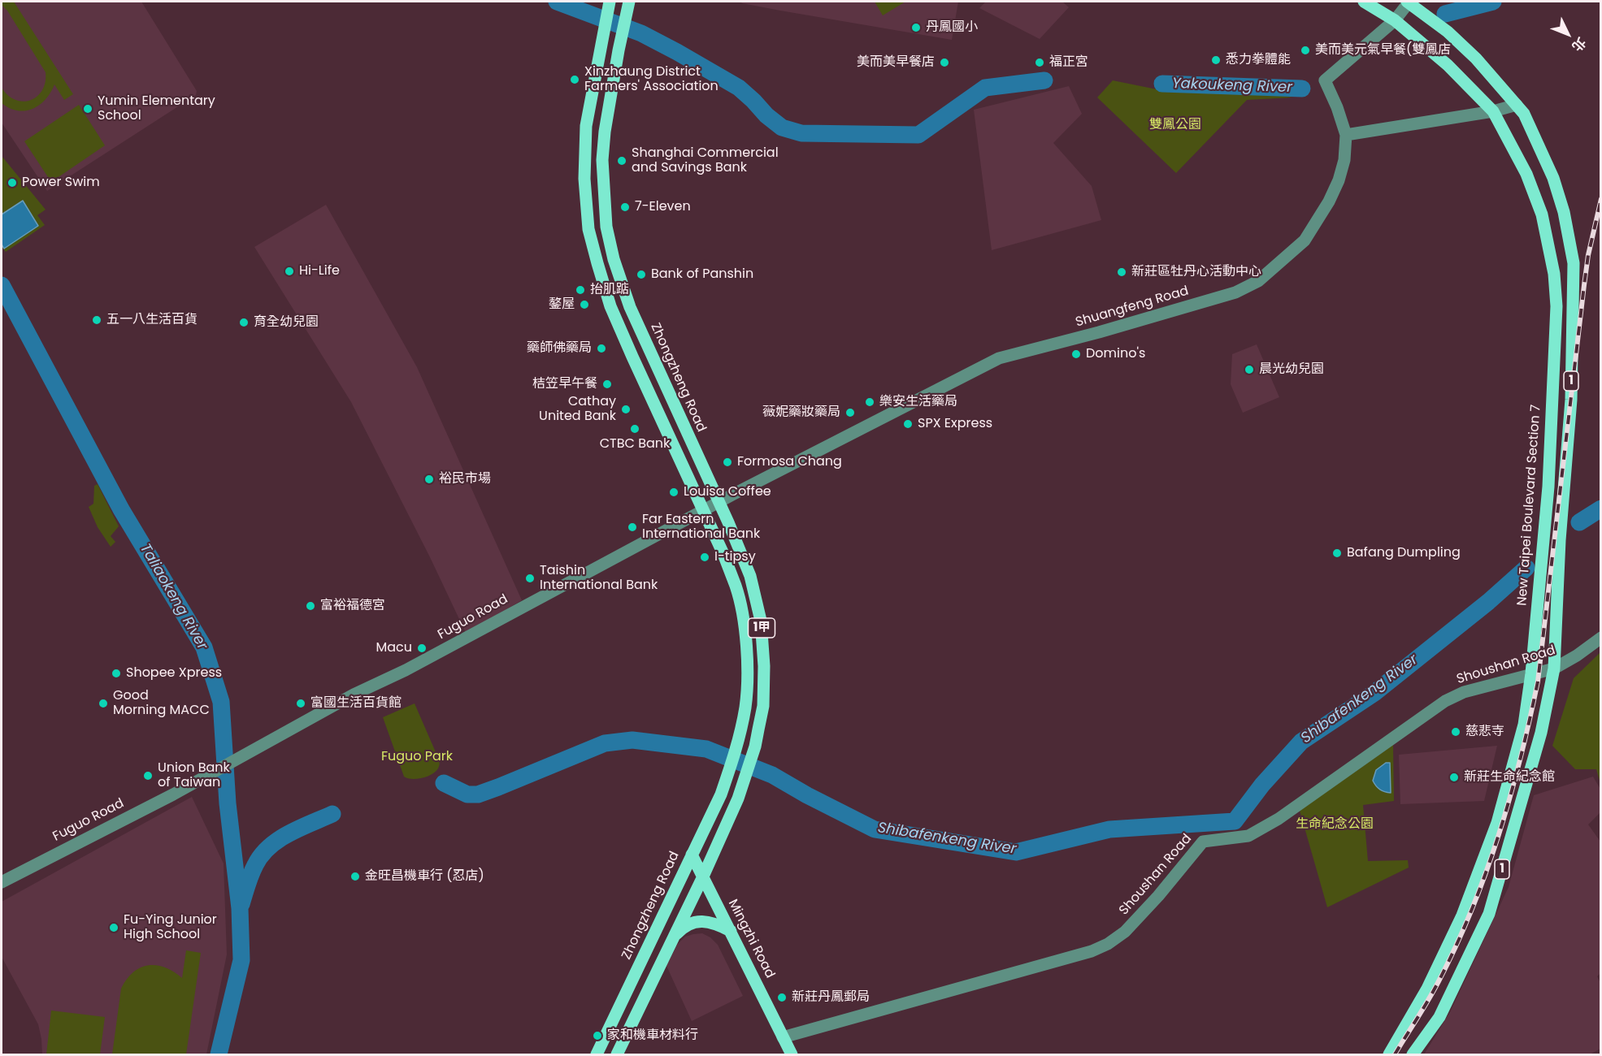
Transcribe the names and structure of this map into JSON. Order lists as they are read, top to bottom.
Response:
{
  "streets": {
    "main road": [
      "Zhongzheng Road",
      "1",
      "New Taipei Boulevard Section 7",
      "1甲",
      "Mingzhi Road"
    ],
    "street": ["Shuangfeng Road", "Fuguo Road", "Shoushan Road"]
  },
  "crossings": [
    ["Shuangfeng Road", "Zhongzheng Road"],
    ["Shuangfeng Road", "1"],
    ["Shuangfeng Road", "New Taipei Boulevard Section 7"],
    ["Shuangfeng Road", "Fuguo Road"],
    ["Zhongzheng Road", "Fuguo Road"],
    ["Zhongzheng Road", "1甲"],
    ["Zhongzheng Road", "Mingzhi Road"],
    ["1", "Shoushan Road"],
    ["New Taipei Boulevard Section 7", "Shoushan Road"],
    ["Fuguo Road", "1甲"],
    ["1甲", "Mingzhi Road"],
    ["Shoushan Road", "Mingzhi Road"]
  ],
  "water": ["Yakoukeng River", "Taliaokeng River", "Shibafenkeng River"],
  "parks": ["雙鳳公園", "Fuguo Park", "生命紀念公園"],
  "places": [
    "丹鳳國小",
    "美而美元氣早餐(雙鳳店",
    "悉力拳體能",
    "美而美早餐店",
    "福正宮",
    "Xinzhaung District Farmers' Association",
    "Yumin Elementary School",
    "Shanghai Commercial and Savings Bank",
    "Power Swim",
    "7-Eleven",
    "Hi-Life",
    "新莊區牡丹心活動中心",
    "Bank of Panshin",
    "抬肌踮",
    "鏊屋",
    "五一八生活百貨",
    "育全幼兒園",
    "藥師佛藥局",
    "Domino's",
    "晨光幼兒園",
    "桔笠早午餐",
    "樂安生活藥局",
    "Cathay United Bank",
    "薇妮藥妝藥局",
    "SPX Express",
    "CTBC Bank",
    "Formosa Chang",
    "裕民市場",
    "Louisa Coffee",
    "Far Eastern International Bank",
    "Bafang Dumpling",
    "I-tipsy",
    "Taishin International Bank",
    "富裕福德宮",
    "Macu",
    "Shopee Xpress",
    "Good Morning MACC",
    "富國生活百貨館",
    "慈悲寺",
    "Union Bank of Taiwan",
    "新莊生命紀念館",
    "金旺昌機車行 (忍店)",
    "Fu-Ying Junior High School",
    "新莊丹鳳郵局",
    "家和機車材料行"
  ],
  "north": "bottom right"
}
